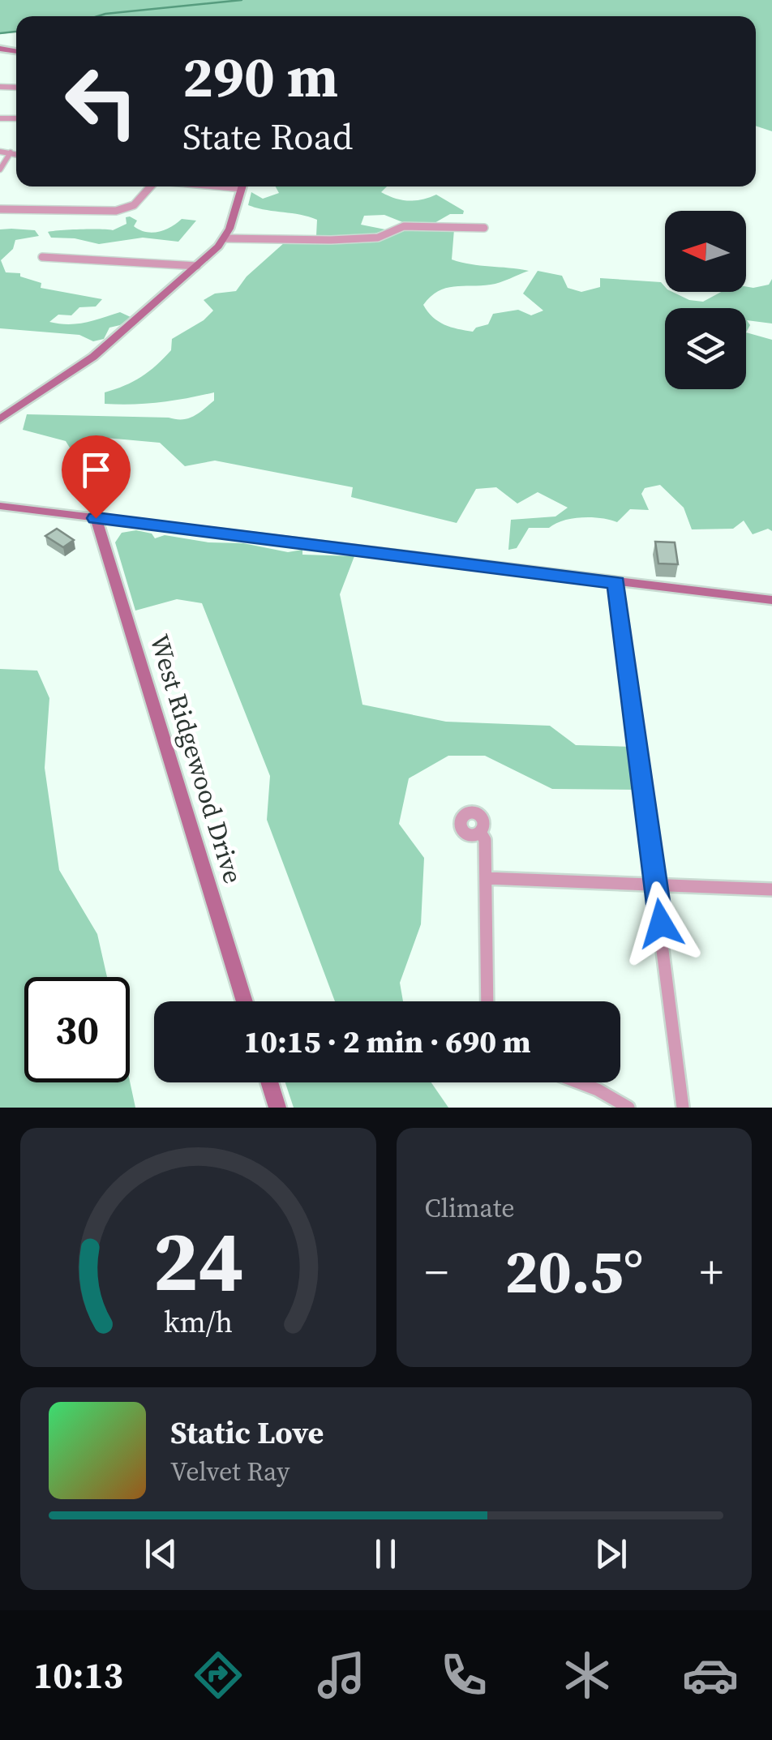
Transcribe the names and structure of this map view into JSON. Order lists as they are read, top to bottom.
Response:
{
  "streets": {
    "main road": ["West Ridgewood Drive"]
  },
  "north": "left",
  "page": {
    "turn": ["290 m", "State Road"],
    "limit": "30",
    "trip": "10:15 · 2 min · 690 m",
    "tile": "Climate",
    "heat": ["−", "20.5°", "+"],
    "song": ["Static Love", "Velvet Ray"],
    "tabs": "10:13",
    "gauge": ["24", "km/h"]
  }
}
